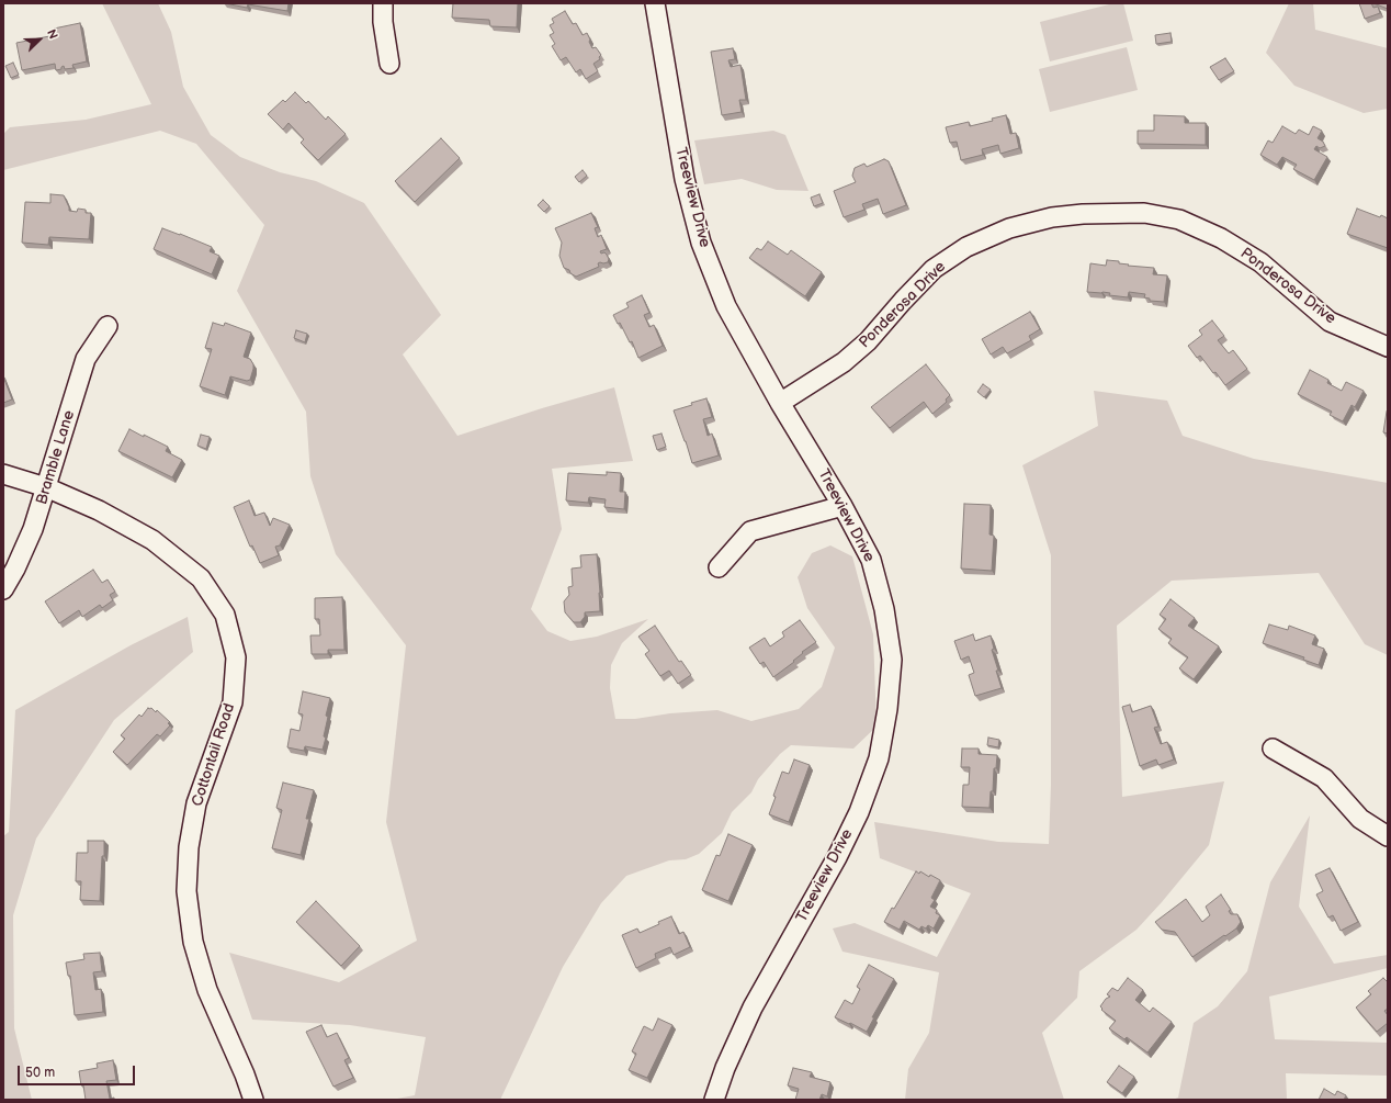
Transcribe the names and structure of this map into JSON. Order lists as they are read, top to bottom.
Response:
{
  "streets": {
    "street": [
      "Treeview Drive",
      "Ponderosa Drive",
      "Bramble Lane",
      "Cottontail Road"
    ]
  },
  "crossings": [
    ["Treeview Drive", "Ponderosa Drive"],
    ["Bramble Lane", "Cottontail Road"]
  ],
  "scale_bar": "50 m",
  "north": "top right"
}
